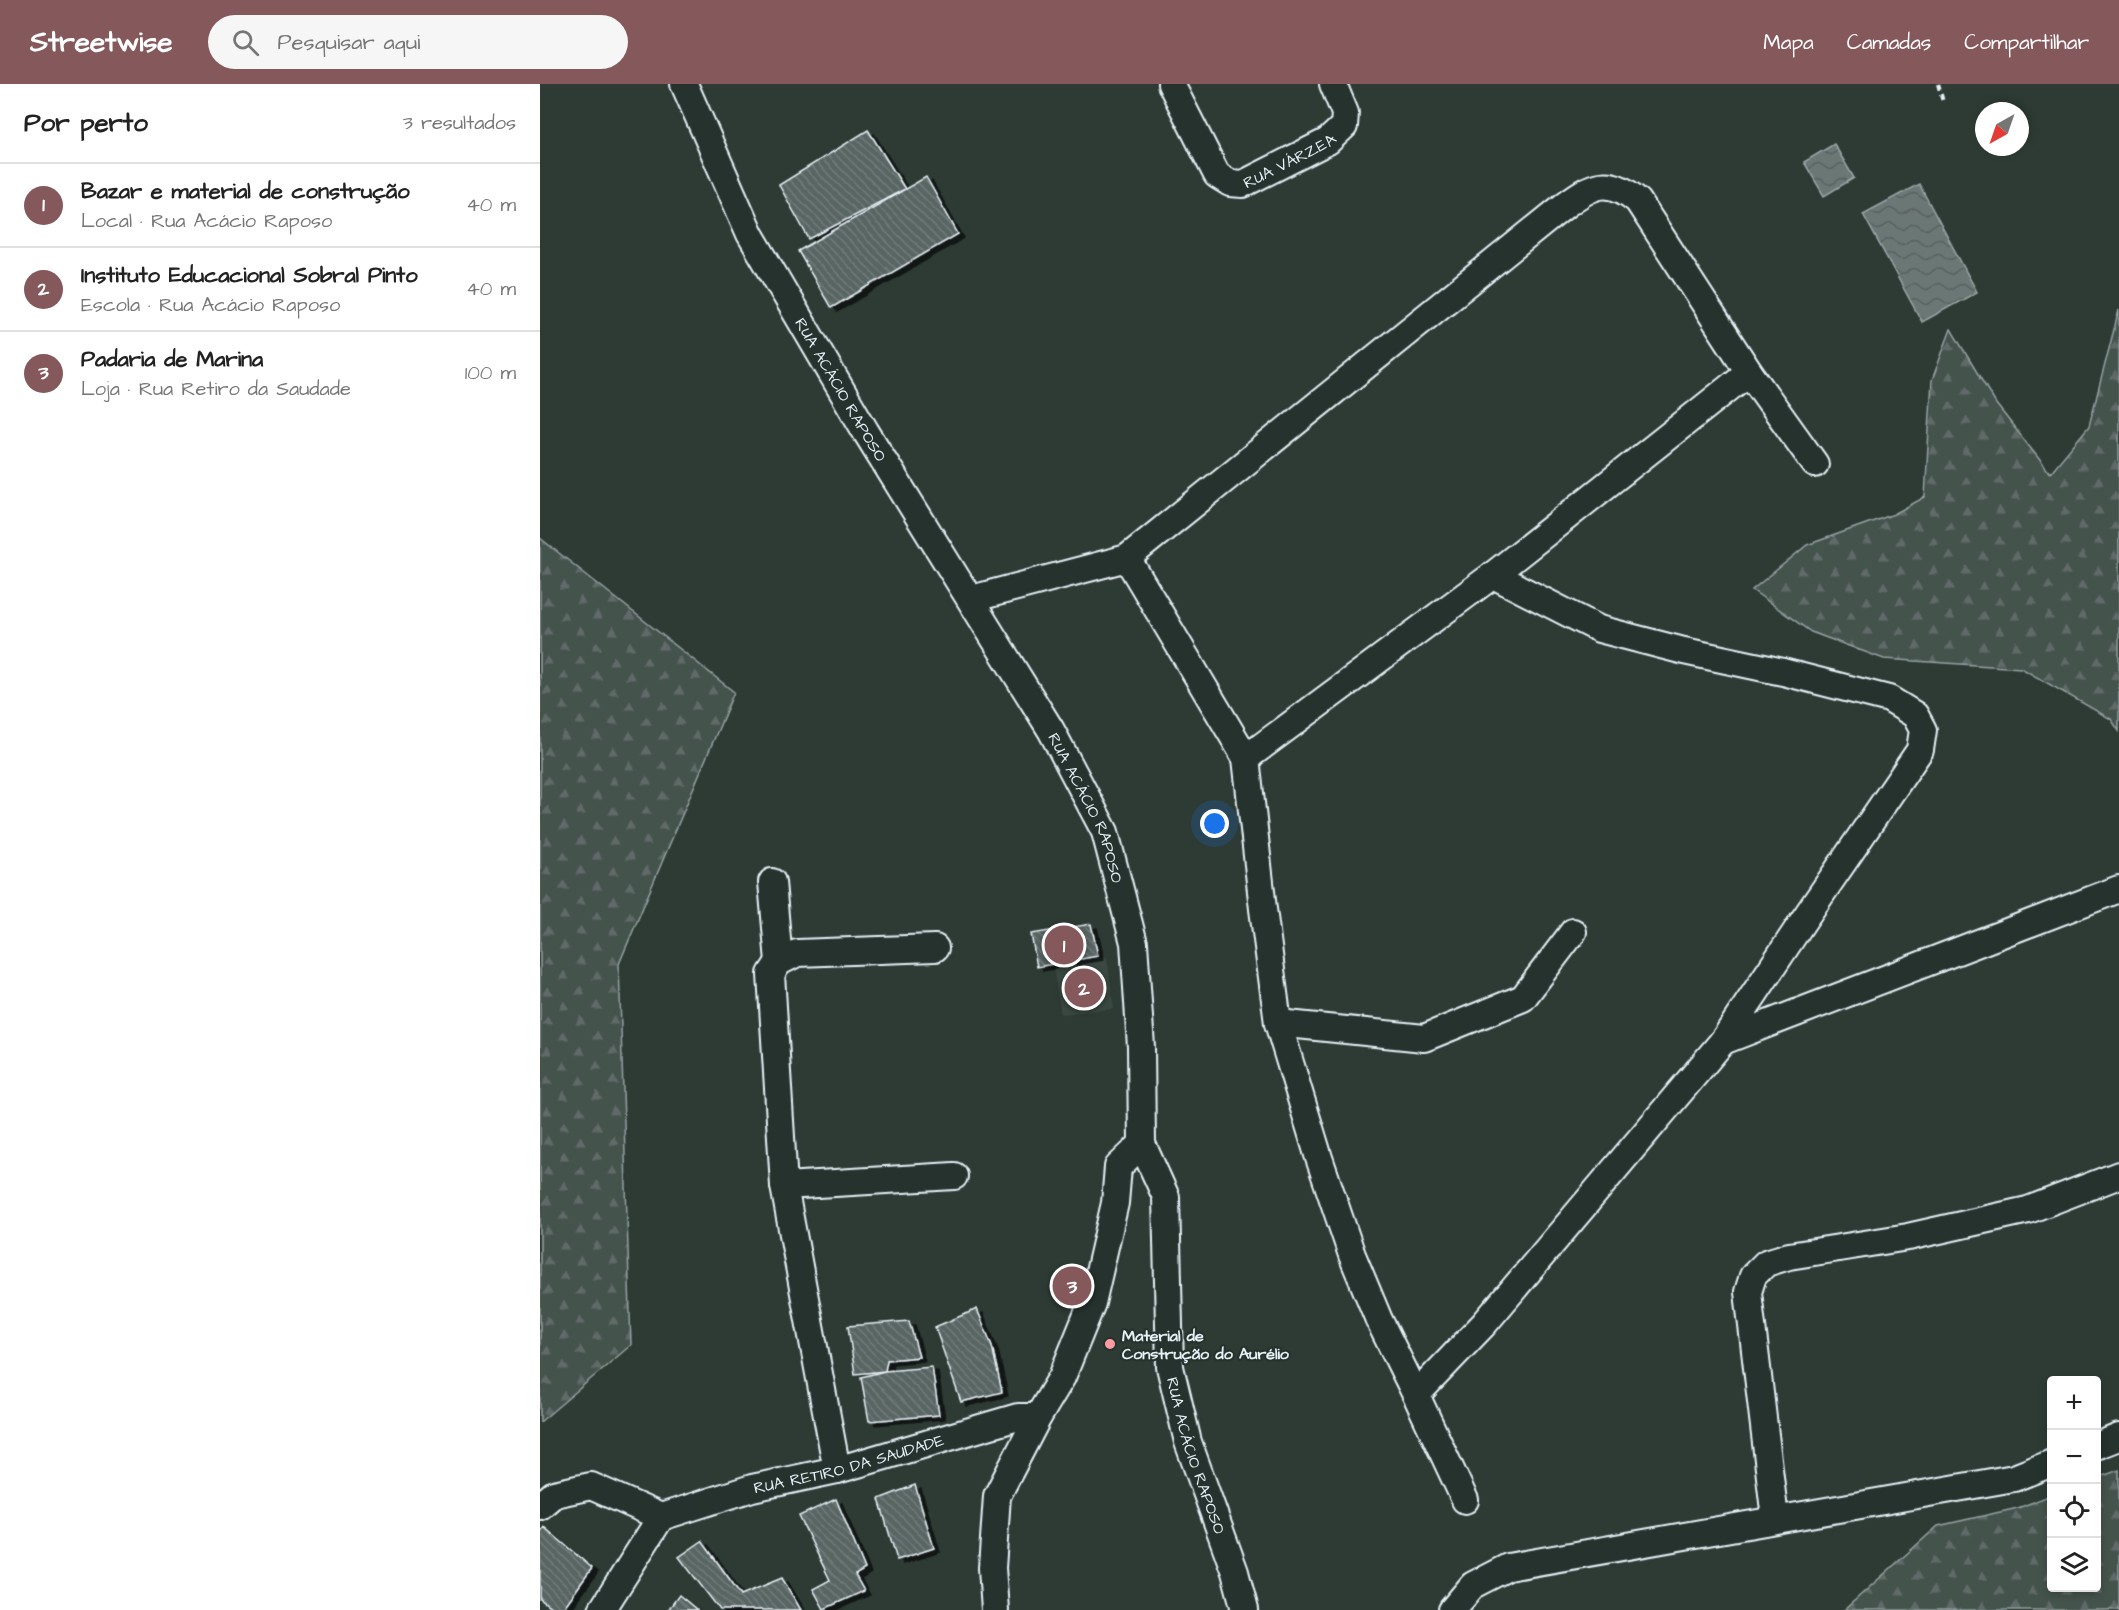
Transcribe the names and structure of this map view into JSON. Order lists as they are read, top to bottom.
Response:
{
  "streets": {
    "street": ["RUA VÁRZEA", "RUA ACÁCIO RAPOSO", "RUA RETIRO DA SAUDADE"]
  },
  "places": ["Material de Construção do Aurélio"],
  "north": "bottom left",
  "page": {
    "header": "Streetwise",
    "search": "Pesquisar aqui",
    "nav": ["Mapa", "Camadas", "Compartilhar"],
    "heading": ["Por perto", "3 resultados"],
    "list": [
      {
        "mark": "1",
        "name": "Bazar e material de construção",
        "note": "Local · Rua Acácio Raposo",
        "value": "40 m"
      },
      {
        "mark": "2",
        "name": "Instituto Educacional Sobral Pinto",
        "note": "Escola · Rua Acácio Raposo",
        "value": "40 m"
      },
      {
        "mark": "3",
        "name": "Padaria de Marina",
        "note": "Loja · Rua Retiro da Saudade",
        "value": "100 m"
      }
    ],
    "pins": ["1", "2", "3"],
    "map_buttons": ["+", "−"]
  }
}
